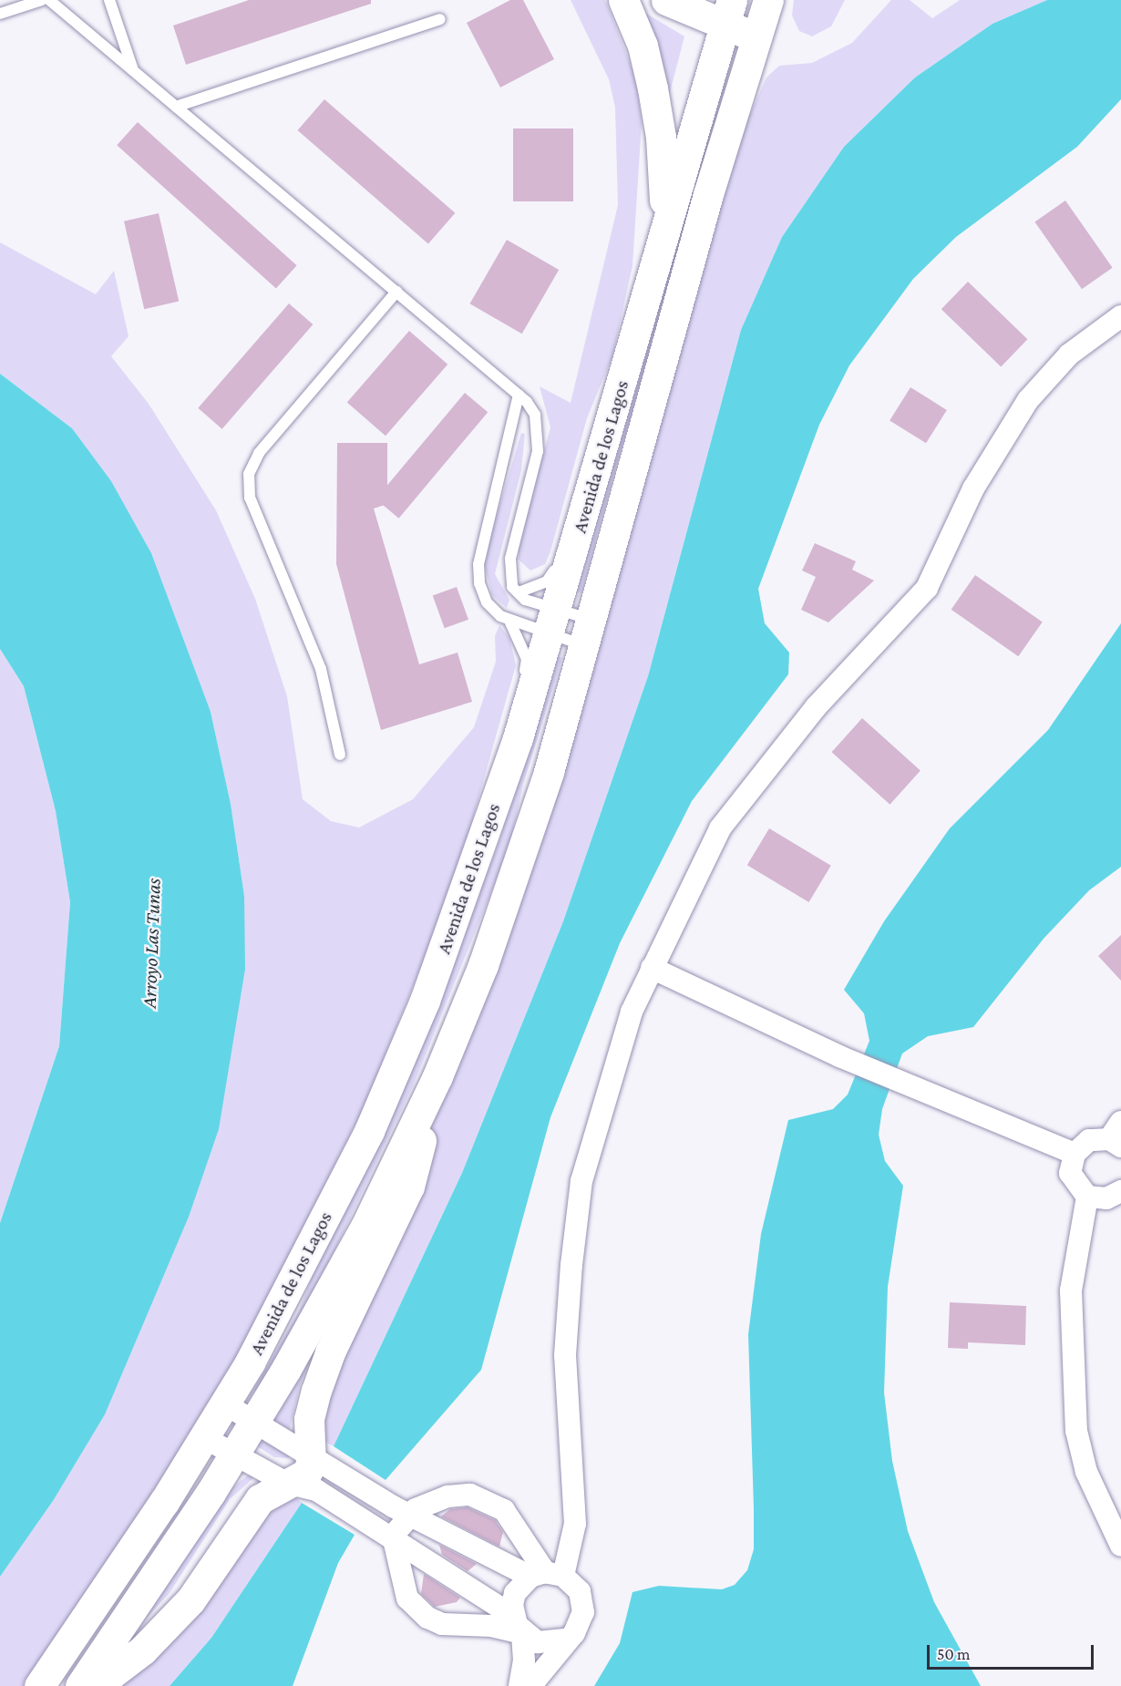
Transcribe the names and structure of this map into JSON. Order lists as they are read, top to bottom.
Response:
{
  "streets": {
    "street": ["Avenida de los Lagos"]
  },
  "water": ["Arroyo Las Tunas"],
  "scale_bar": "50 m"
}
